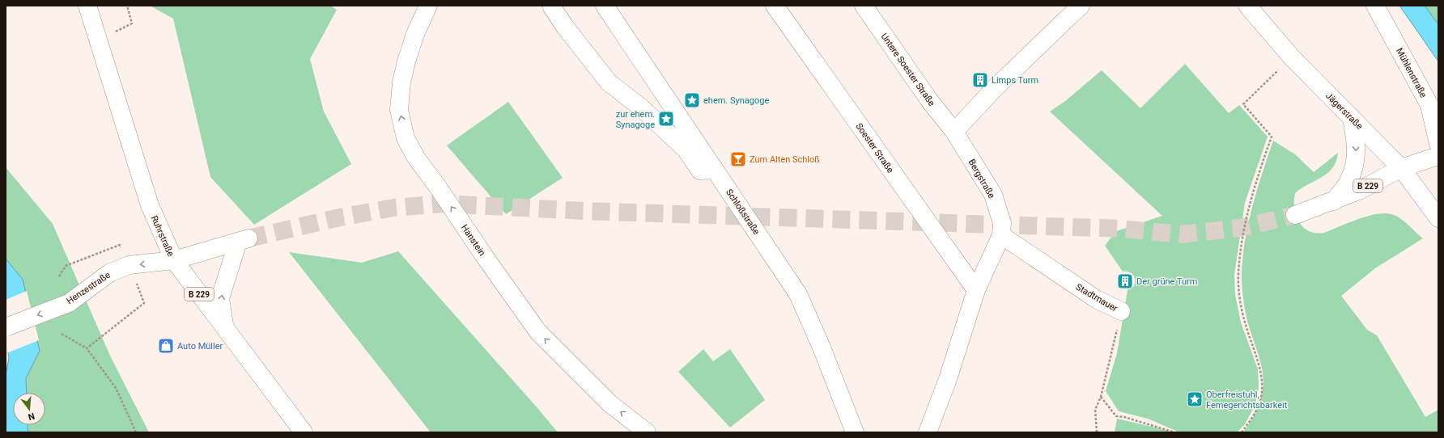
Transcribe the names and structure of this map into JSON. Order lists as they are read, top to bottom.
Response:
{
  "streets": {
    "street": [
      "Untere Soester Straße",
      "Mühlenstraße",
      "Jägerstraße",
      "Soester Straße",
      "Bergstraße",
      "B 229",
      "Schloßstraße",
      "Ruhrstraße",
      "Hanstein",
      "Henzestraße",
      "Stadtmauer"
    ]
  },
  "crossings": [
    ["Untere Soester Straße", "Bergstraße"],
    ["Jägerstraße", "B 229"],
    ["Soester Straße", "Bergstraße"],
    ["Bergstraße", "Stadtmauer"],
    ["Ruhrstraße", "Henzestraße"]
  ],
  "one_way": ["Hanstein"],
  "places": {
    "building": ["Limps Turm", "Der grüne Turm"],
    "place": ["ehem. Synagoge", "zur ehem. Synagoge", "Oberfreistuhl, Femegerichtsbarkeit"],
    "bar": ["Zum Alten Schloß"],
    "shop": ["Auto Müller"]
  },
  "north": "bottom"
}
